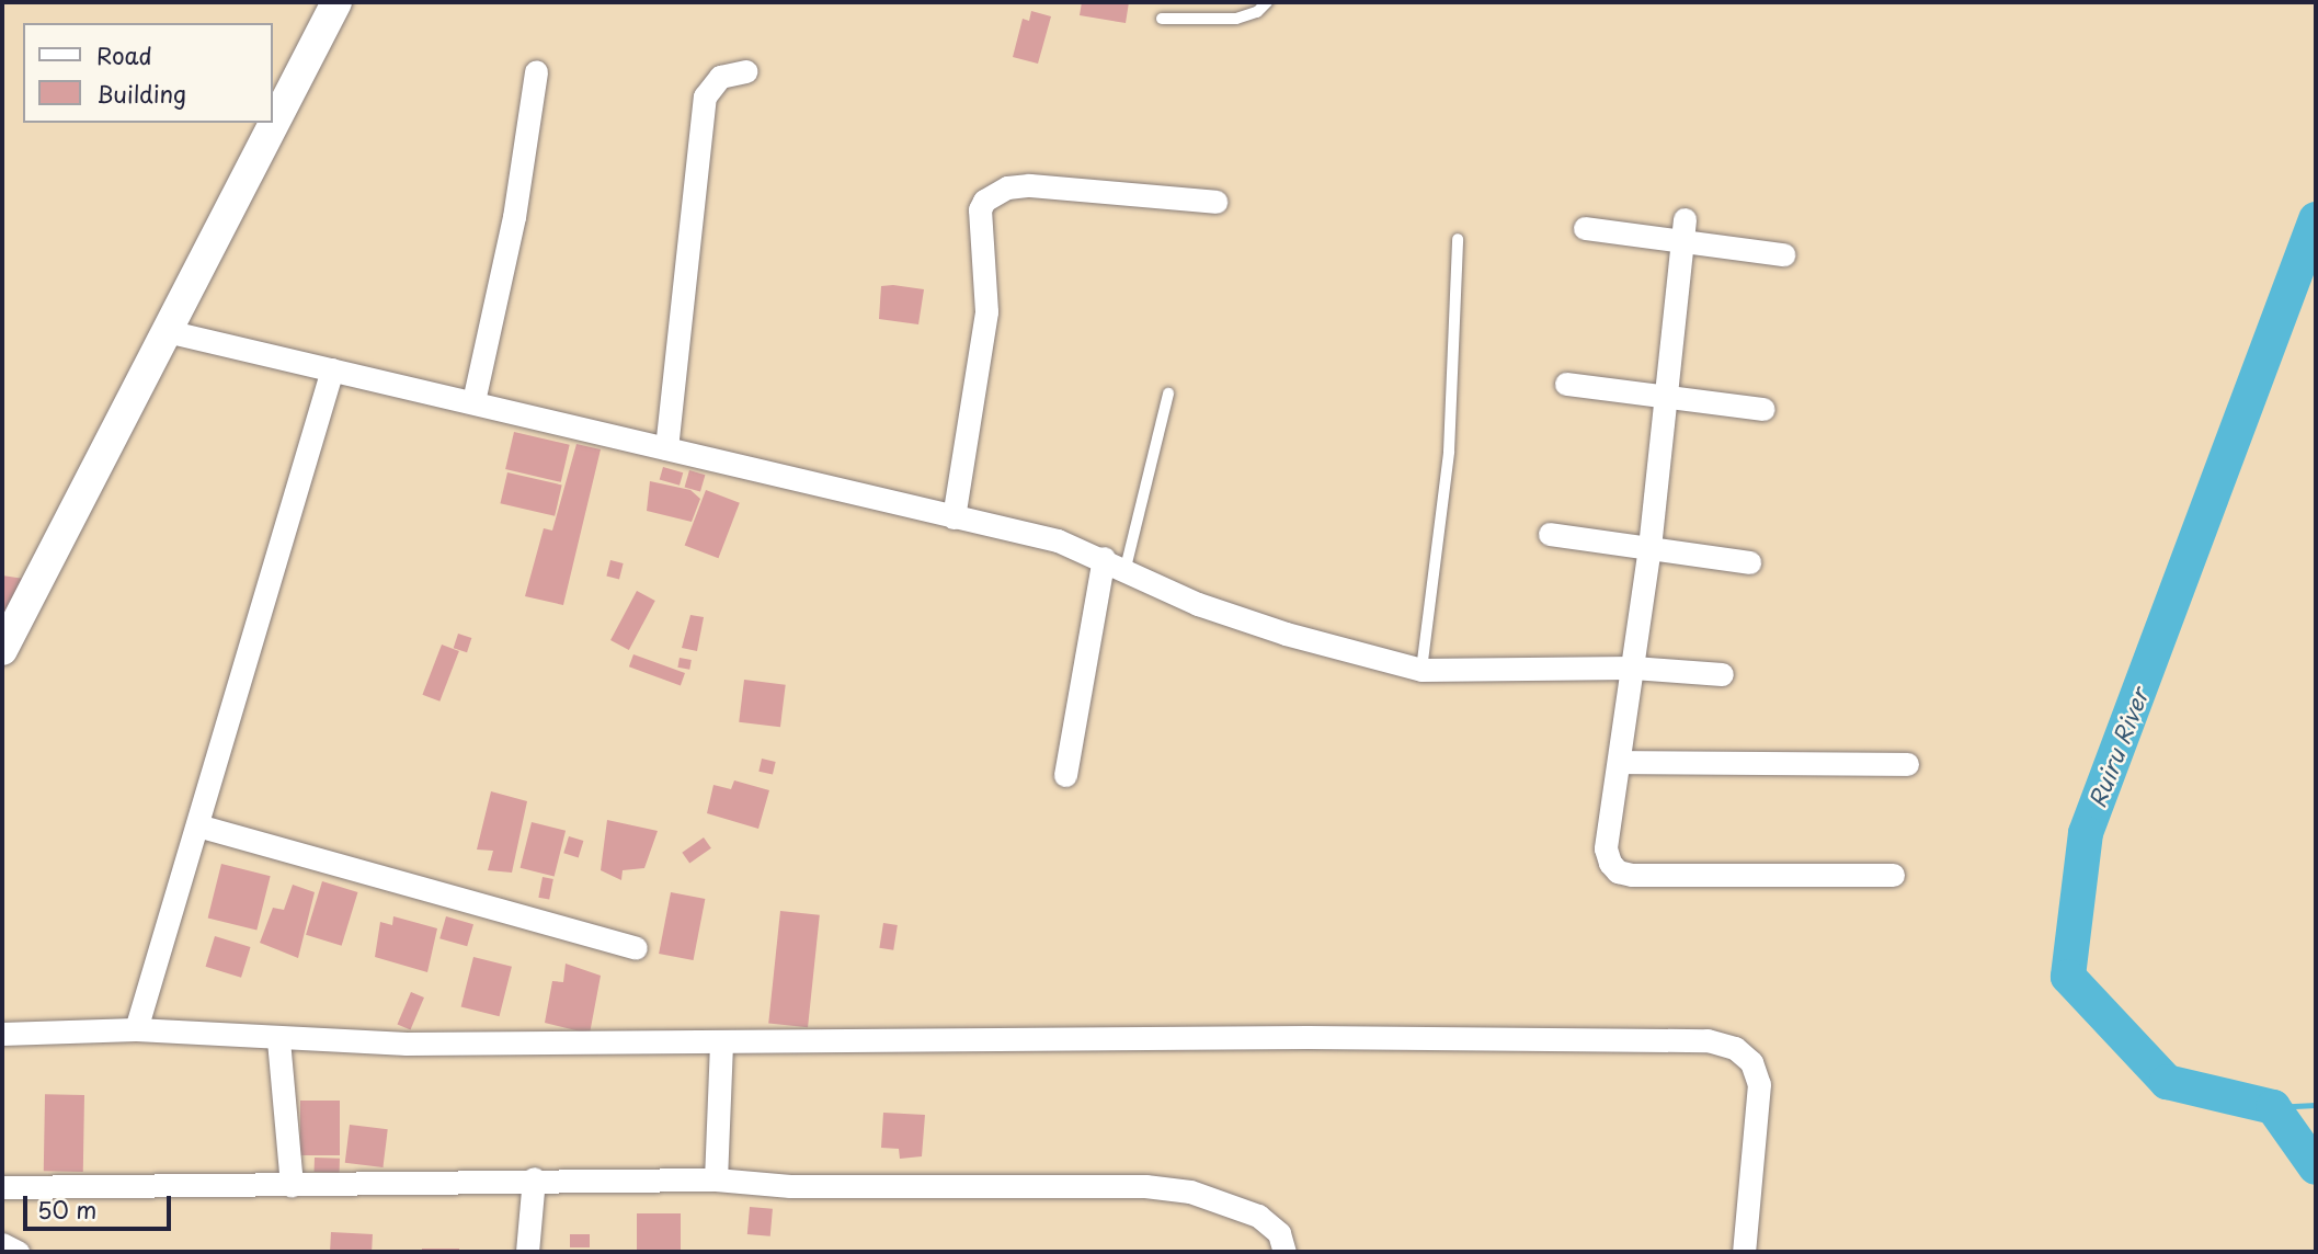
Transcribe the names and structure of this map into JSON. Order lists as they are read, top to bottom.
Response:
{
  "water": ["Ruiru River"],
  "legend": ["Road", "Building"],
  "scale_bar": "50 m"
}
